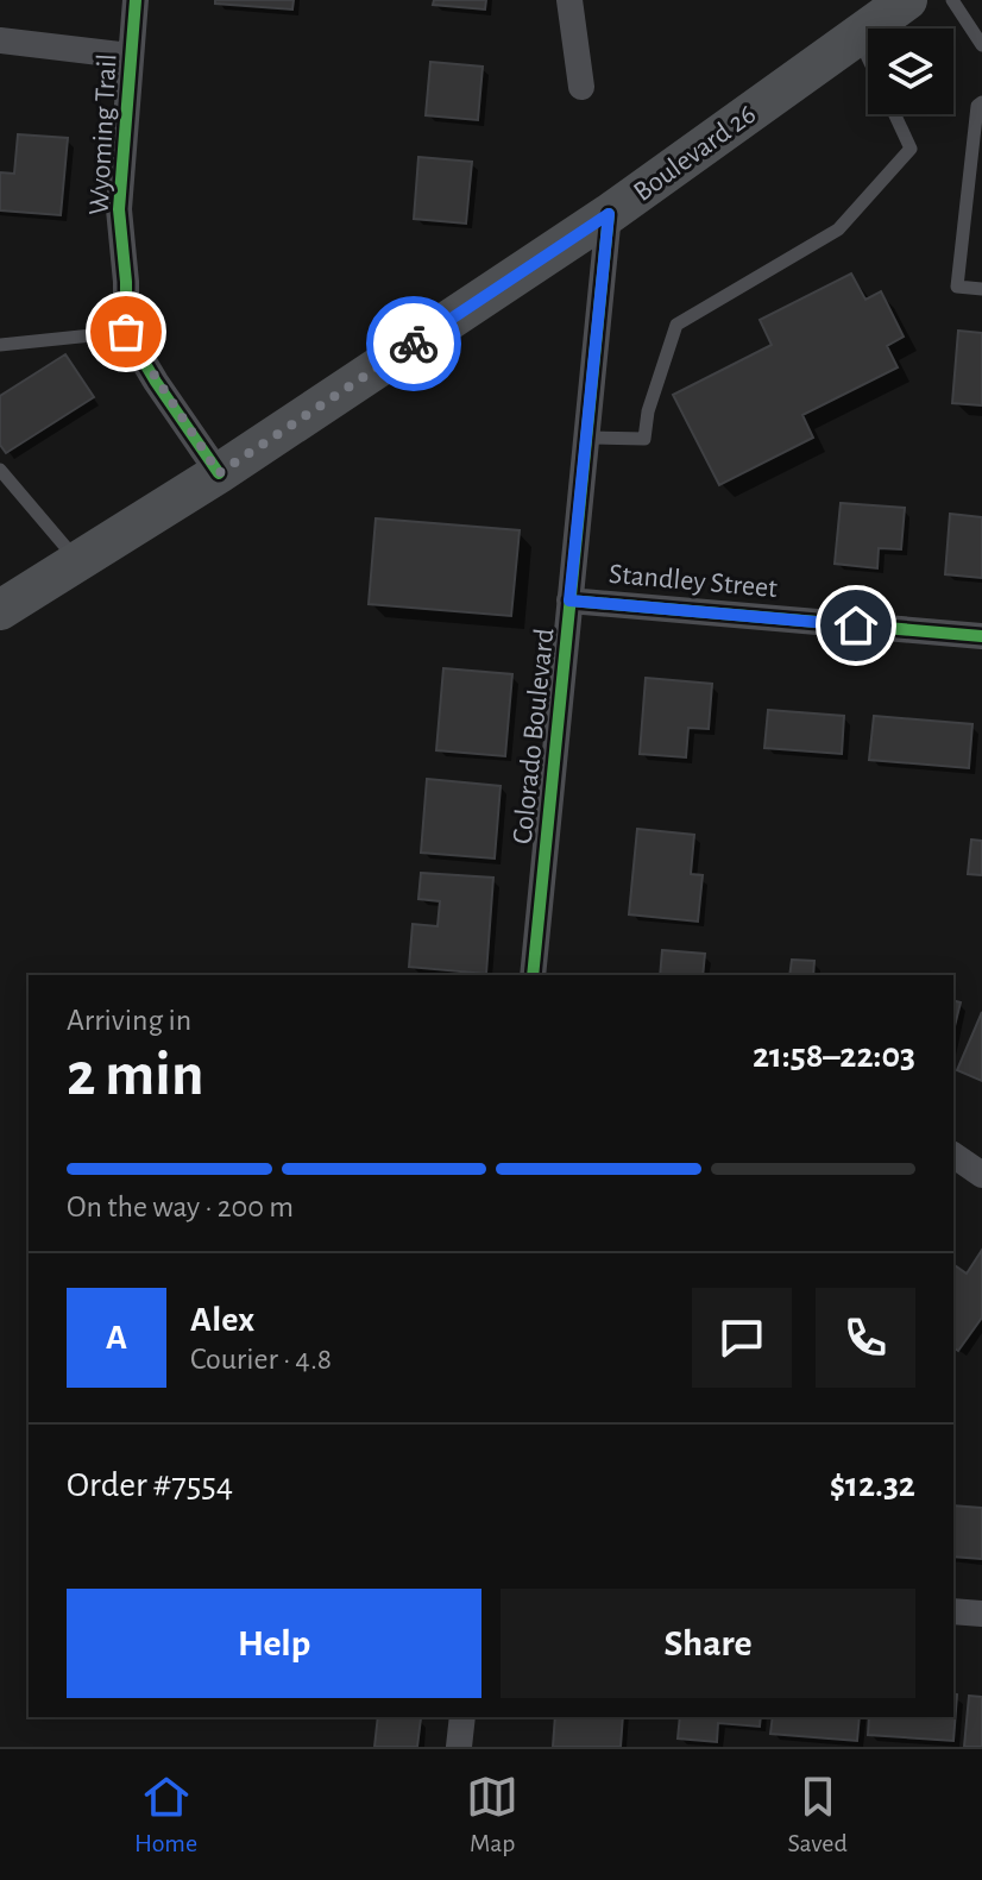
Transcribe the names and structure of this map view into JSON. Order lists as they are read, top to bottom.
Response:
{
  "streets": {
    "main road": ["Boulevard 26"],
    "street": ["Wyoming Trail", "Standley Street", "Colorado Boulevard"]
  },
  "crossings": [
    ["Boulevard 26", "Colorado Boulevard"],
    ["Standley Street", "Colorado Boulevard"]
  ],
  "page": {
    "heading": ["2 min", "Arriving in", "21:58–22:03"],
    "panel": [
      "Alex",
      "Courier · 4.8",
      "Order #7554",
      "$12.32"
    ],
    "bar": "On the way · 200 m",
    "round": "A",
    "buttons": ["Help", "Share"],
    "tabs": ["Home", "Map", "Saved"]
  }
}
